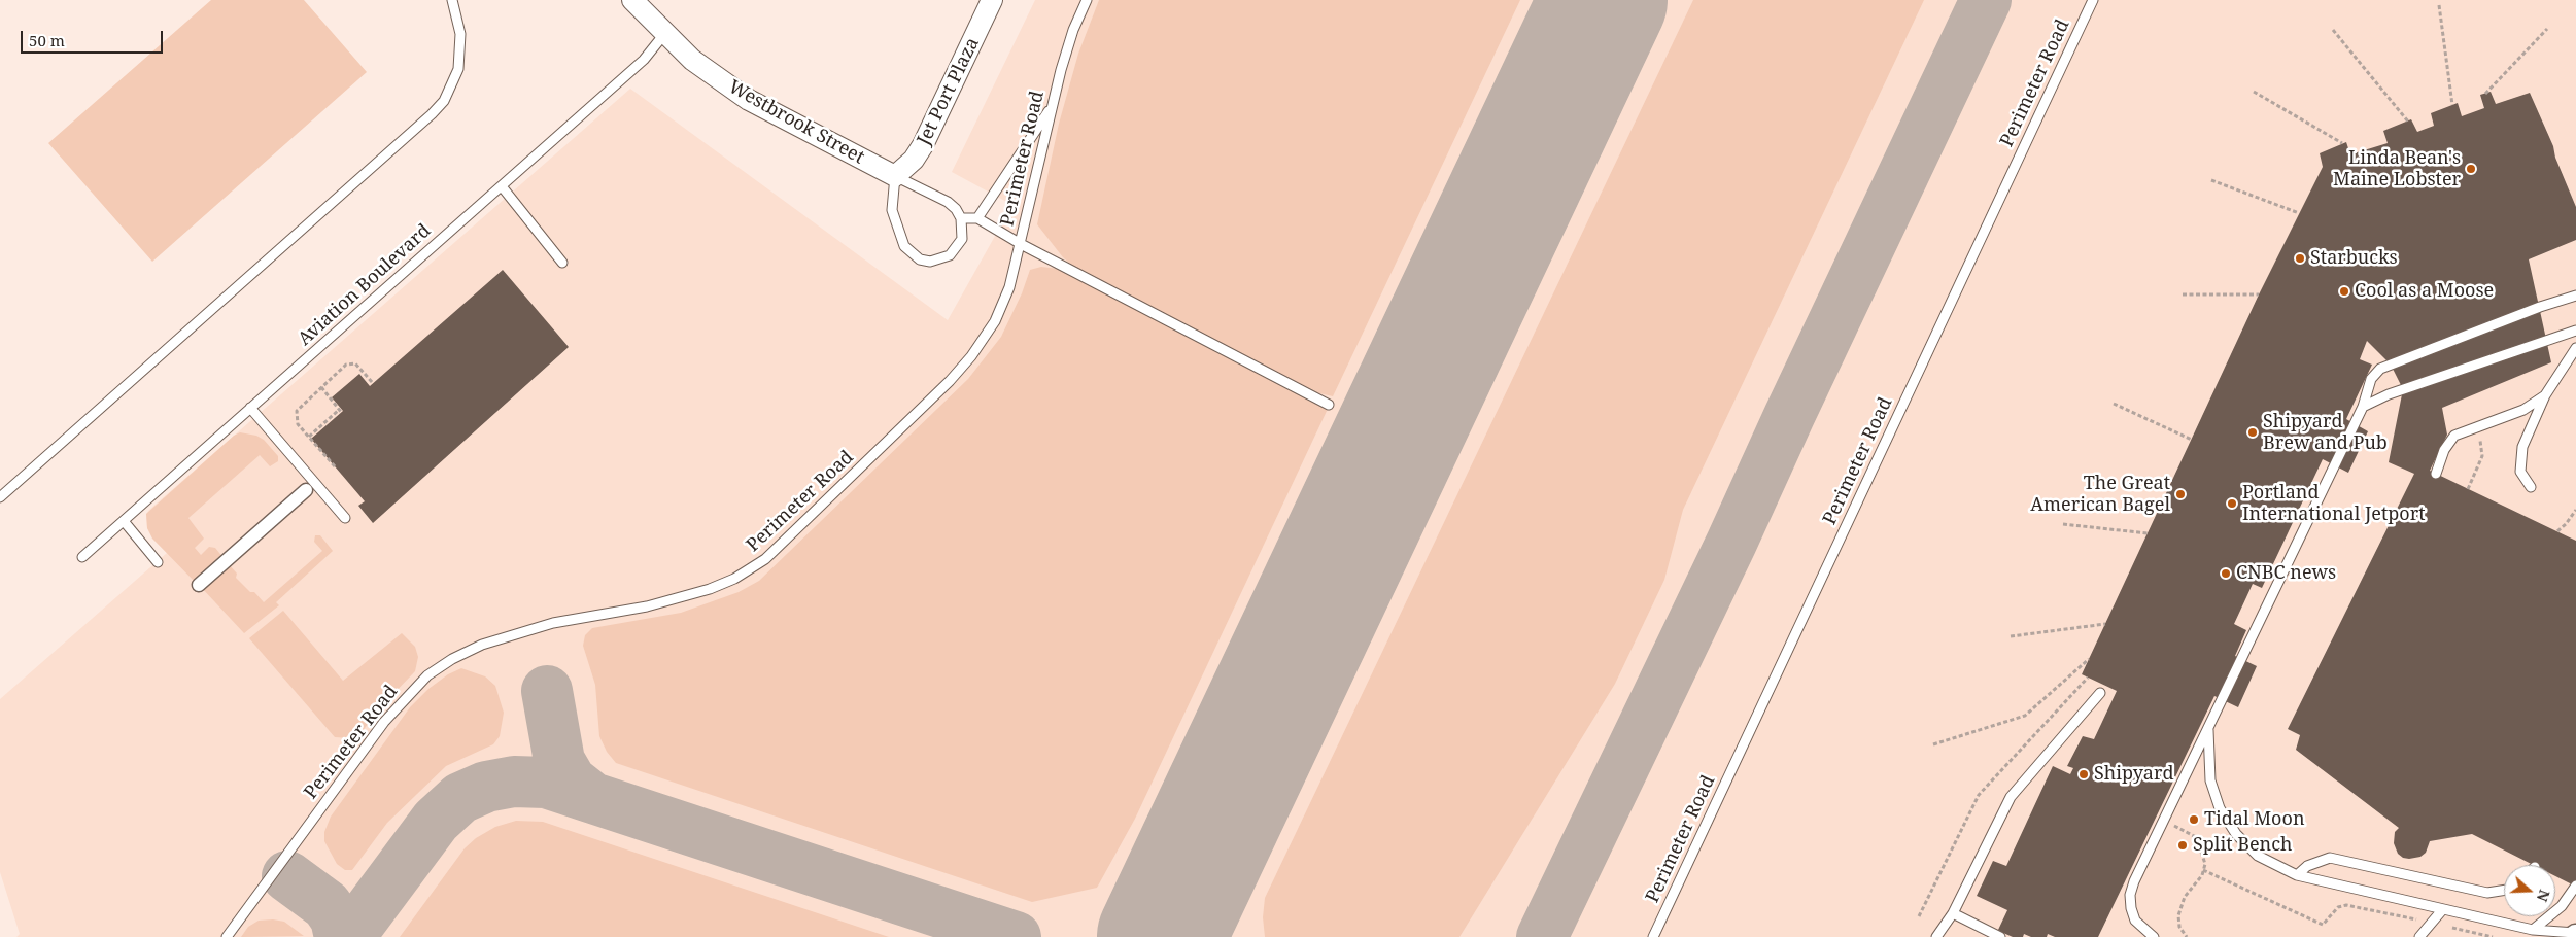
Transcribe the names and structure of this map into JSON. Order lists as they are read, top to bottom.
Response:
{
  "streets": {
    "street": ["Jet Port Plaza", "Westbrook Street"],
    "lane": ["Perimeter Road", "Aviation Boulevard"]
  },
  "crossings": [
    ["Jet Port Plaza", "Westbrook Street"],
    ["Westbrook Street", "Aviation Boulevard"]
  ],
  "places": [
    "Linda Bean's Maine Lobster",
    "Starbucks",
    "Cool as a Moose",
    "Shipyard Brew and Pub",
    "The Great American Bagel",
    "Portland International Jetport",
    "CNBC news",
    "Shipyard",
    "Tidal Moon",
    "Split Bench"
  ],
  "scale_bar": "50 m",
  "north": "right"
}
